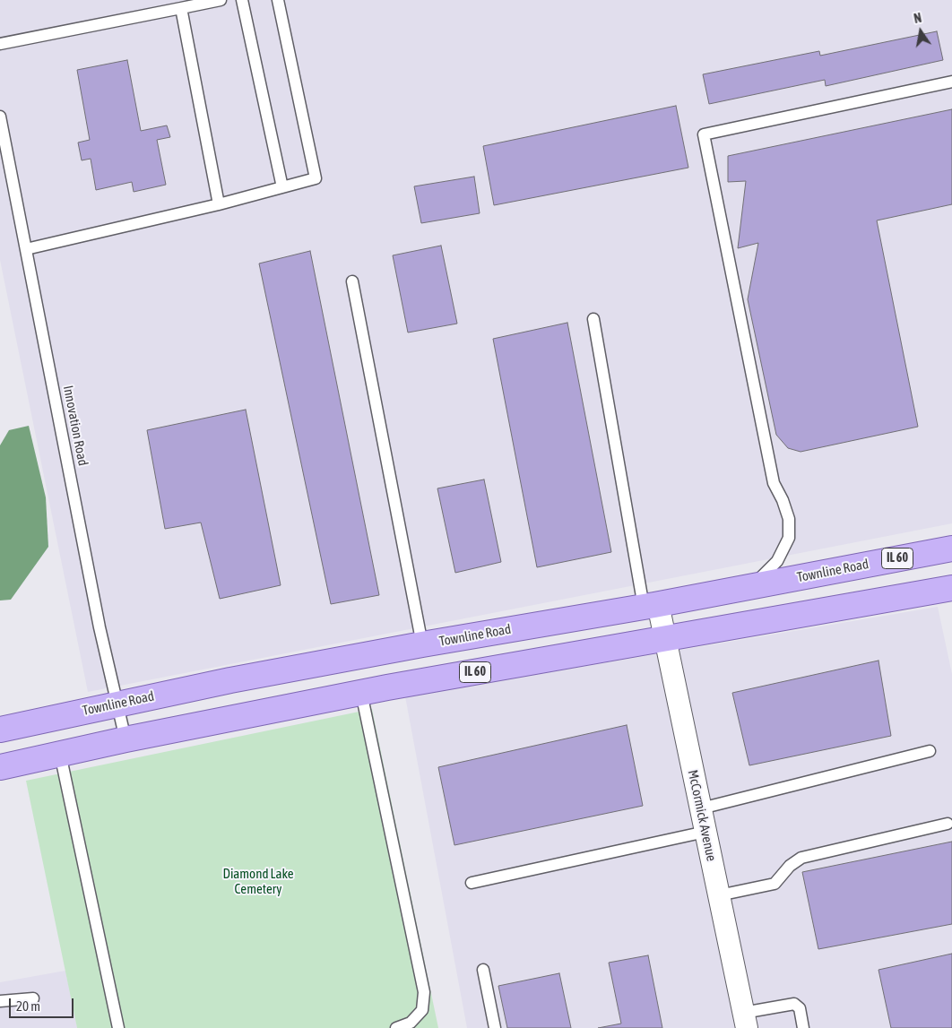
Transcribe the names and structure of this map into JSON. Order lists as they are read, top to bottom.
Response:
{
  "streets": {
    "main road": ["IL 60", "Townline Road"],
    "street": ["McCormick Avenue"],
    "lane": ["Innovation Road"]
  },
  "crossings": [
    ["Innovation Road", "IL 60"],
    ["Innovation Road", "Townline Road"],
    ["IL 60", "McCormick Avenue"],
    ["Townline Road", "McCormick Avenue"]
  ],
  "parks": ["Diamond Lake Cemetery"],
  "scale_bar": "20 m",
  "north": "top"
}
